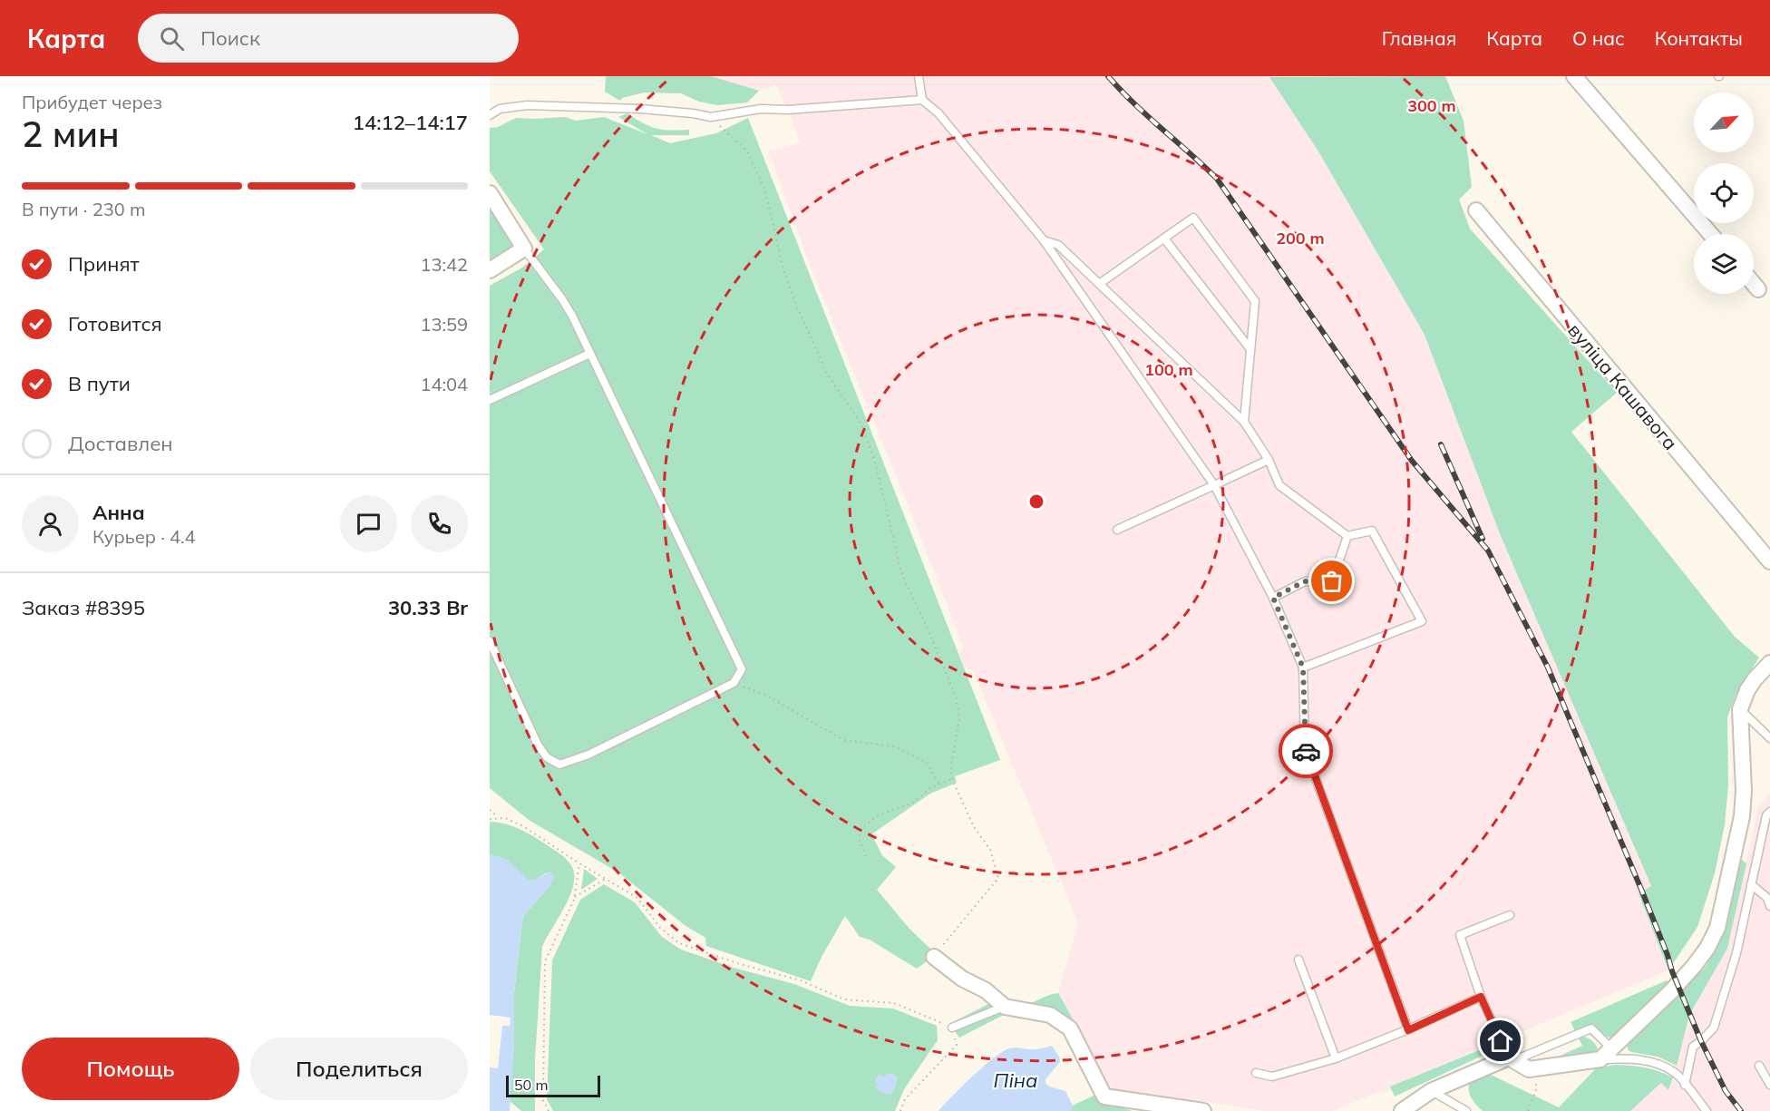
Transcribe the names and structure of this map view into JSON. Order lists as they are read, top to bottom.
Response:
{
  "streets": {
    "street": ["вуліца Кашавога"]
  },
  "water": ["Піна"],
  "scale_bar": "50 m",
  "north": "top right",
  "page": {
    "header": "Карта",
    "search": "Поиск",
    "nav": [
      "Главная",
      "Карта",
      "О нас",
      "Контакты"
    ],
    "heading": ["2 мин", "Прибудет через", "14:12–14:17"],
    "panel": [
      "Анна",
      "Курьер · 4.4",
      "Заказ #8395",
      "30.33 Br"
    ],
    "bar": "В пути · 230 m",
    "list": [
      ["Принят", "13:42"],
      ["Готовится", "13:59"],
      ["В пути", "14:04"],
      "Доставлен"
    ],
    "buttons": ["Помощь", "Поделиться"],
    "scale": "50 m"
  },
  "rings": ["300 m", "200 m", "100 m"]
}
